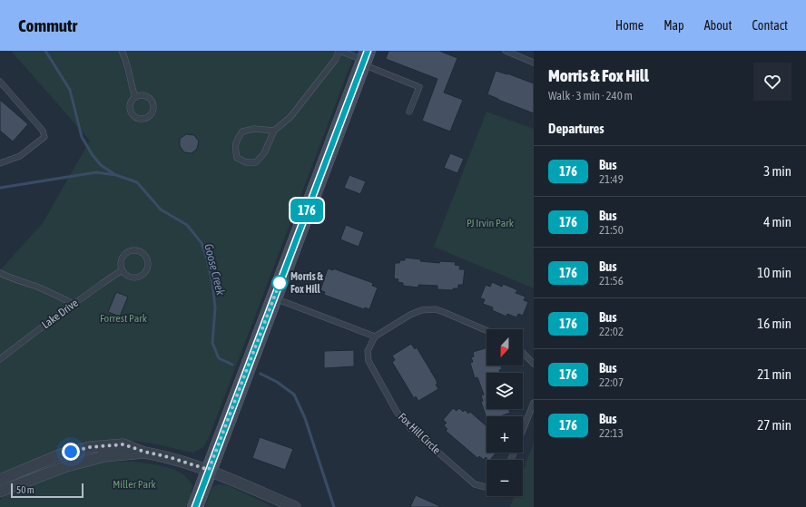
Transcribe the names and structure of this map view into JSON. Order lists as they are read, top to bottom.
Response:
{
  "streets": {
    "lane": ["Lake Drive", "Fox Hill Circle"]
  },
  "water": ["Goose Creek"],
  "parks": ["PJ Irvin Park", "Forrest Park", "Miller Park"],
  "places": ["Morris & Fox Hill"],
  "lines": ["bus line 176"],
  "scale_bar": "50 m",
  "north": "bottom",
  "page": {
    "header": "Commutr",
    "nav": [
      "Home",
      "Map",
      "About",
      "Contact"
    ],
    "on_map": "176",
    "heading": [
      ["Morris & Fox Hill", "Walk · 3 min · 240 m"],
      "Departures"
    ],
    "list": [
      {
        "mark": "176",
        "name": "Bus",
        "note": "21:49",
        "value": "3 min"
      },
      {
        "mark": "176",
        "name": "Bus",
        "note": "21:50",
        "value": "4 min"
      },
      {
        "mark": "176",
        "name": "Bus",
        "note": "21:56",
        "value": "10 min"
      },
      {
        "mark": "176",
        "name": "Bus",
        "note": "22:02",
        "value": "16 min"
      },
      {
        "mark": "176",
        "name": "Bus",
        "note": "22:07",
        "value": "21 min"
      },
      {
        "mark": "176",
        "name": "Bus",
        "note": "22:13",
        "value": "27 min"
      }
    ],
    "map_buttons": ["+", "−"],
    "scale": "50 m"
  }
}
